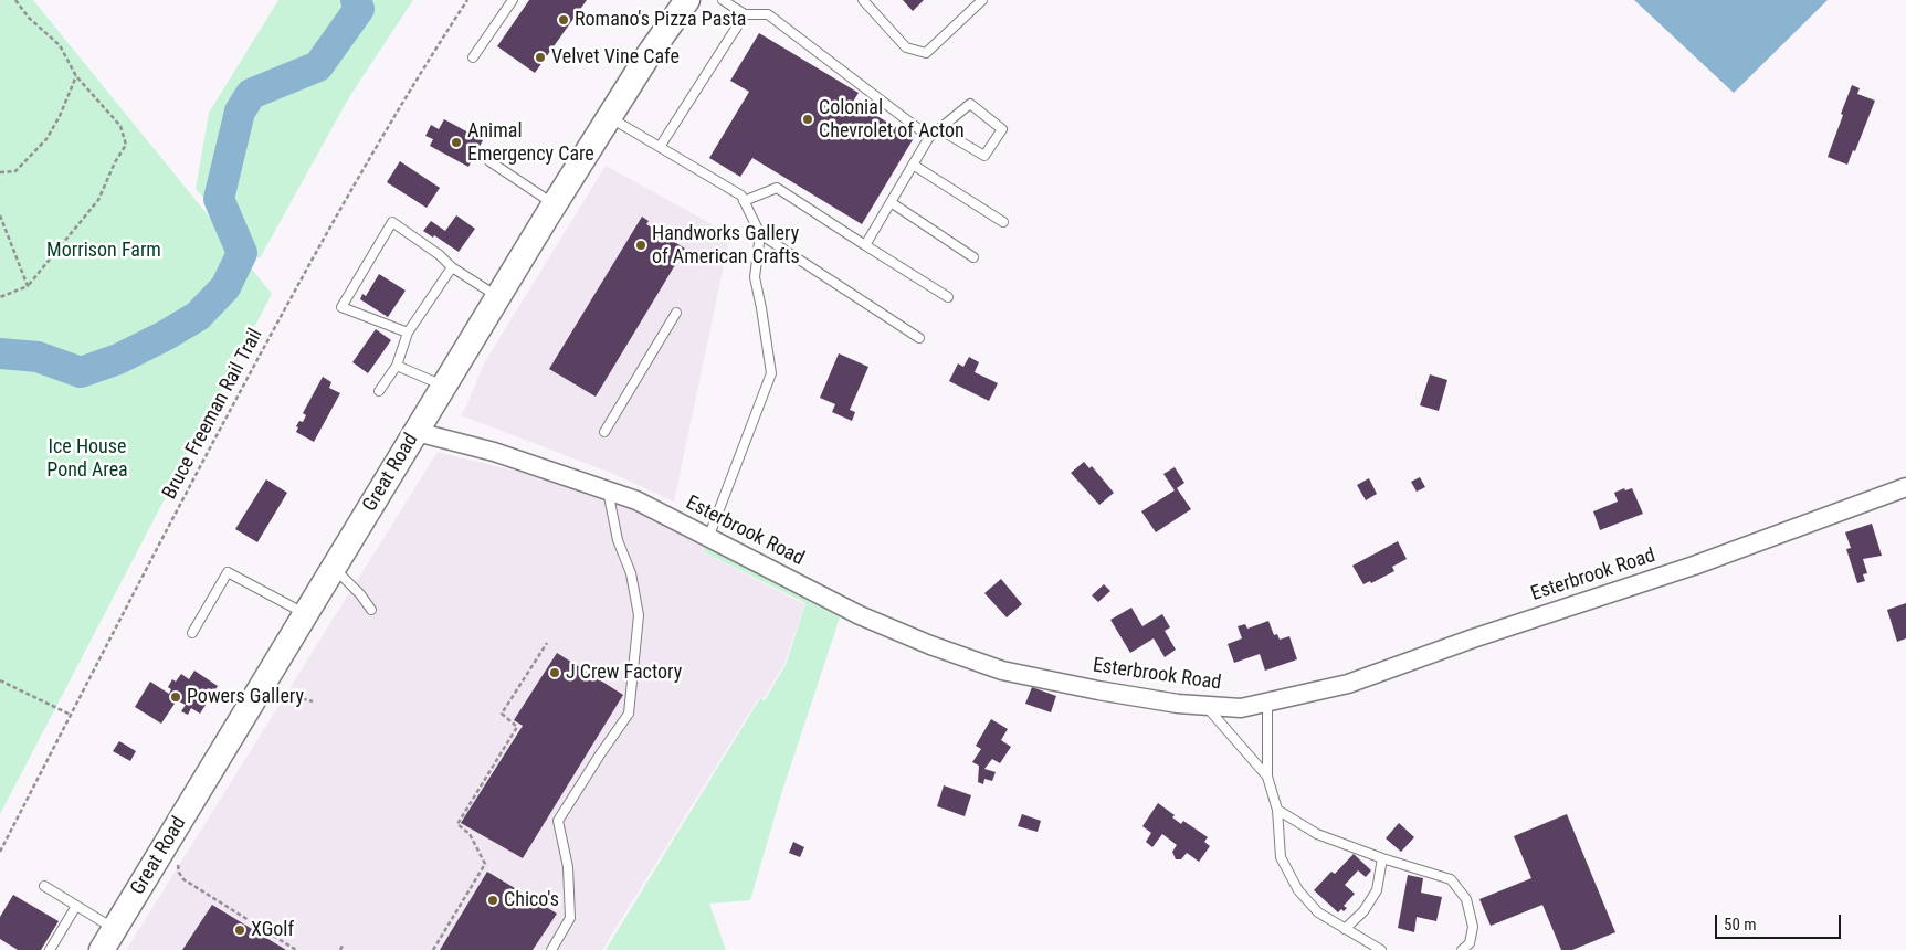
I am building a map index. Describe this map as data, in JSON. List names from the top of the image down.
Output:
{
  "streets": {
    "main road": ["Great Road"],
    "street": ["Esterbrook Road"],
    "path": ["Bruce Freeman Rail Trail"]
  },
  "crossings": [
    ["Great Road", "Esterbrook Road"]
  ],
  "parks": ["Morrison Farm", "Ice House Pond Area"],
  "places": [
    "Romano's Pizza Pasta",
    "Velvet Vine Cafe",
    "Colonial Chevrolet of Acton",
    "Animal Emergency Care",
    "Handworks Gallery of American Crafts",
    "J Crew Factory",
    "Powers Gallery",
    "Chico's",
    "XGolf"
  ],
  "scale_bar": "50 m"
}
